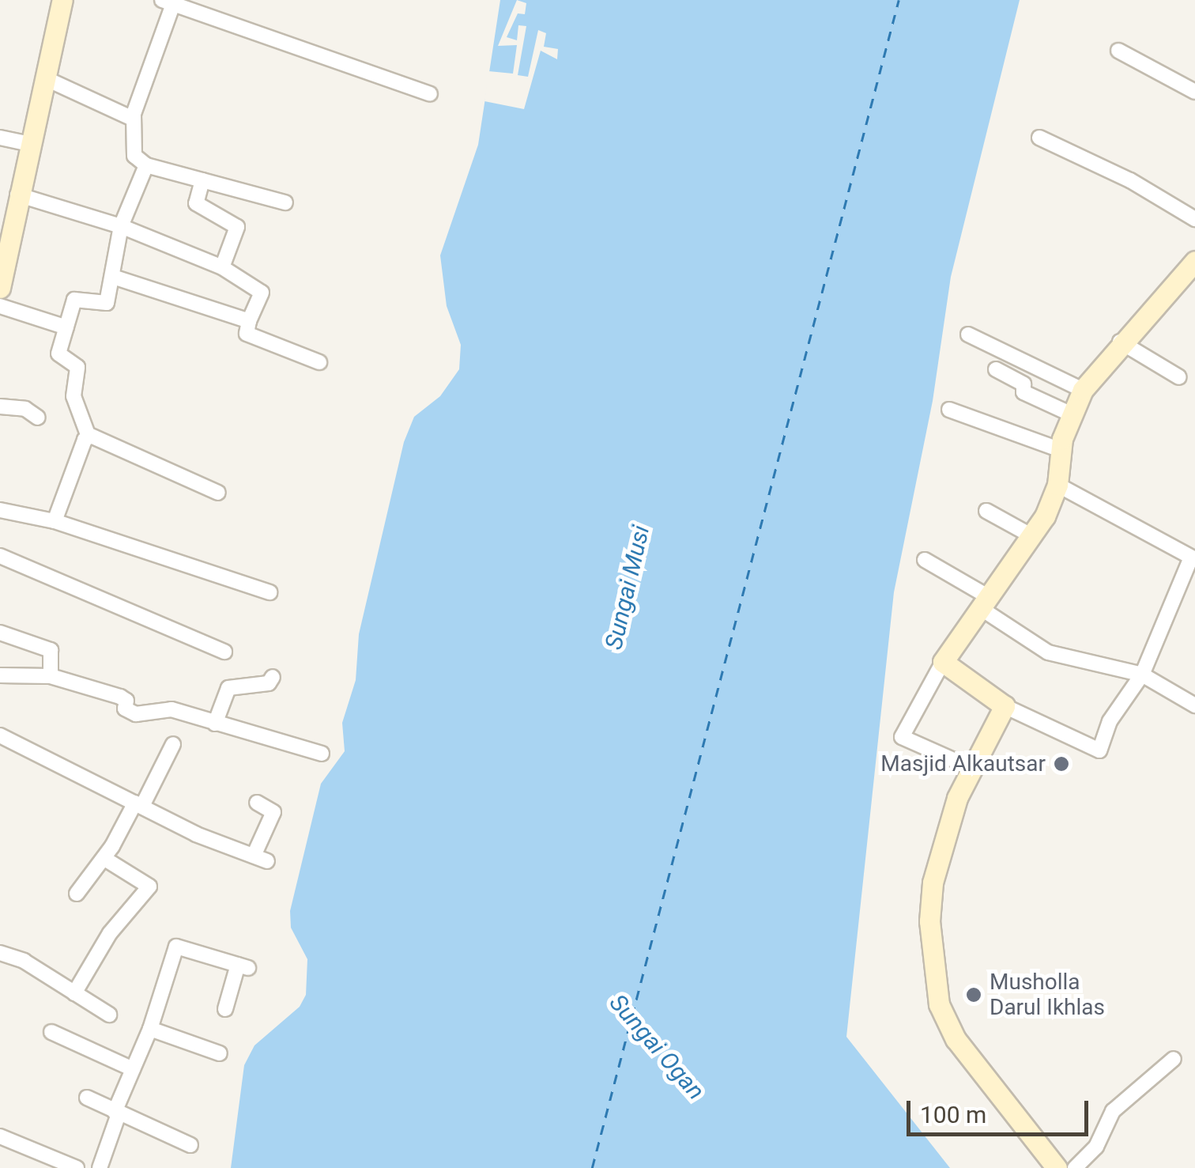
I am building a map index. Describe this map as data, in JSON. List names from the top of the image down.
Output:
{
  "water": ["Sungai Musi", "Sungai Ogan"],
  "places": ["Masjid Alkautsar", "Musholla Darul Ikhlas"],
  "scale_bar": "100 m"
}
